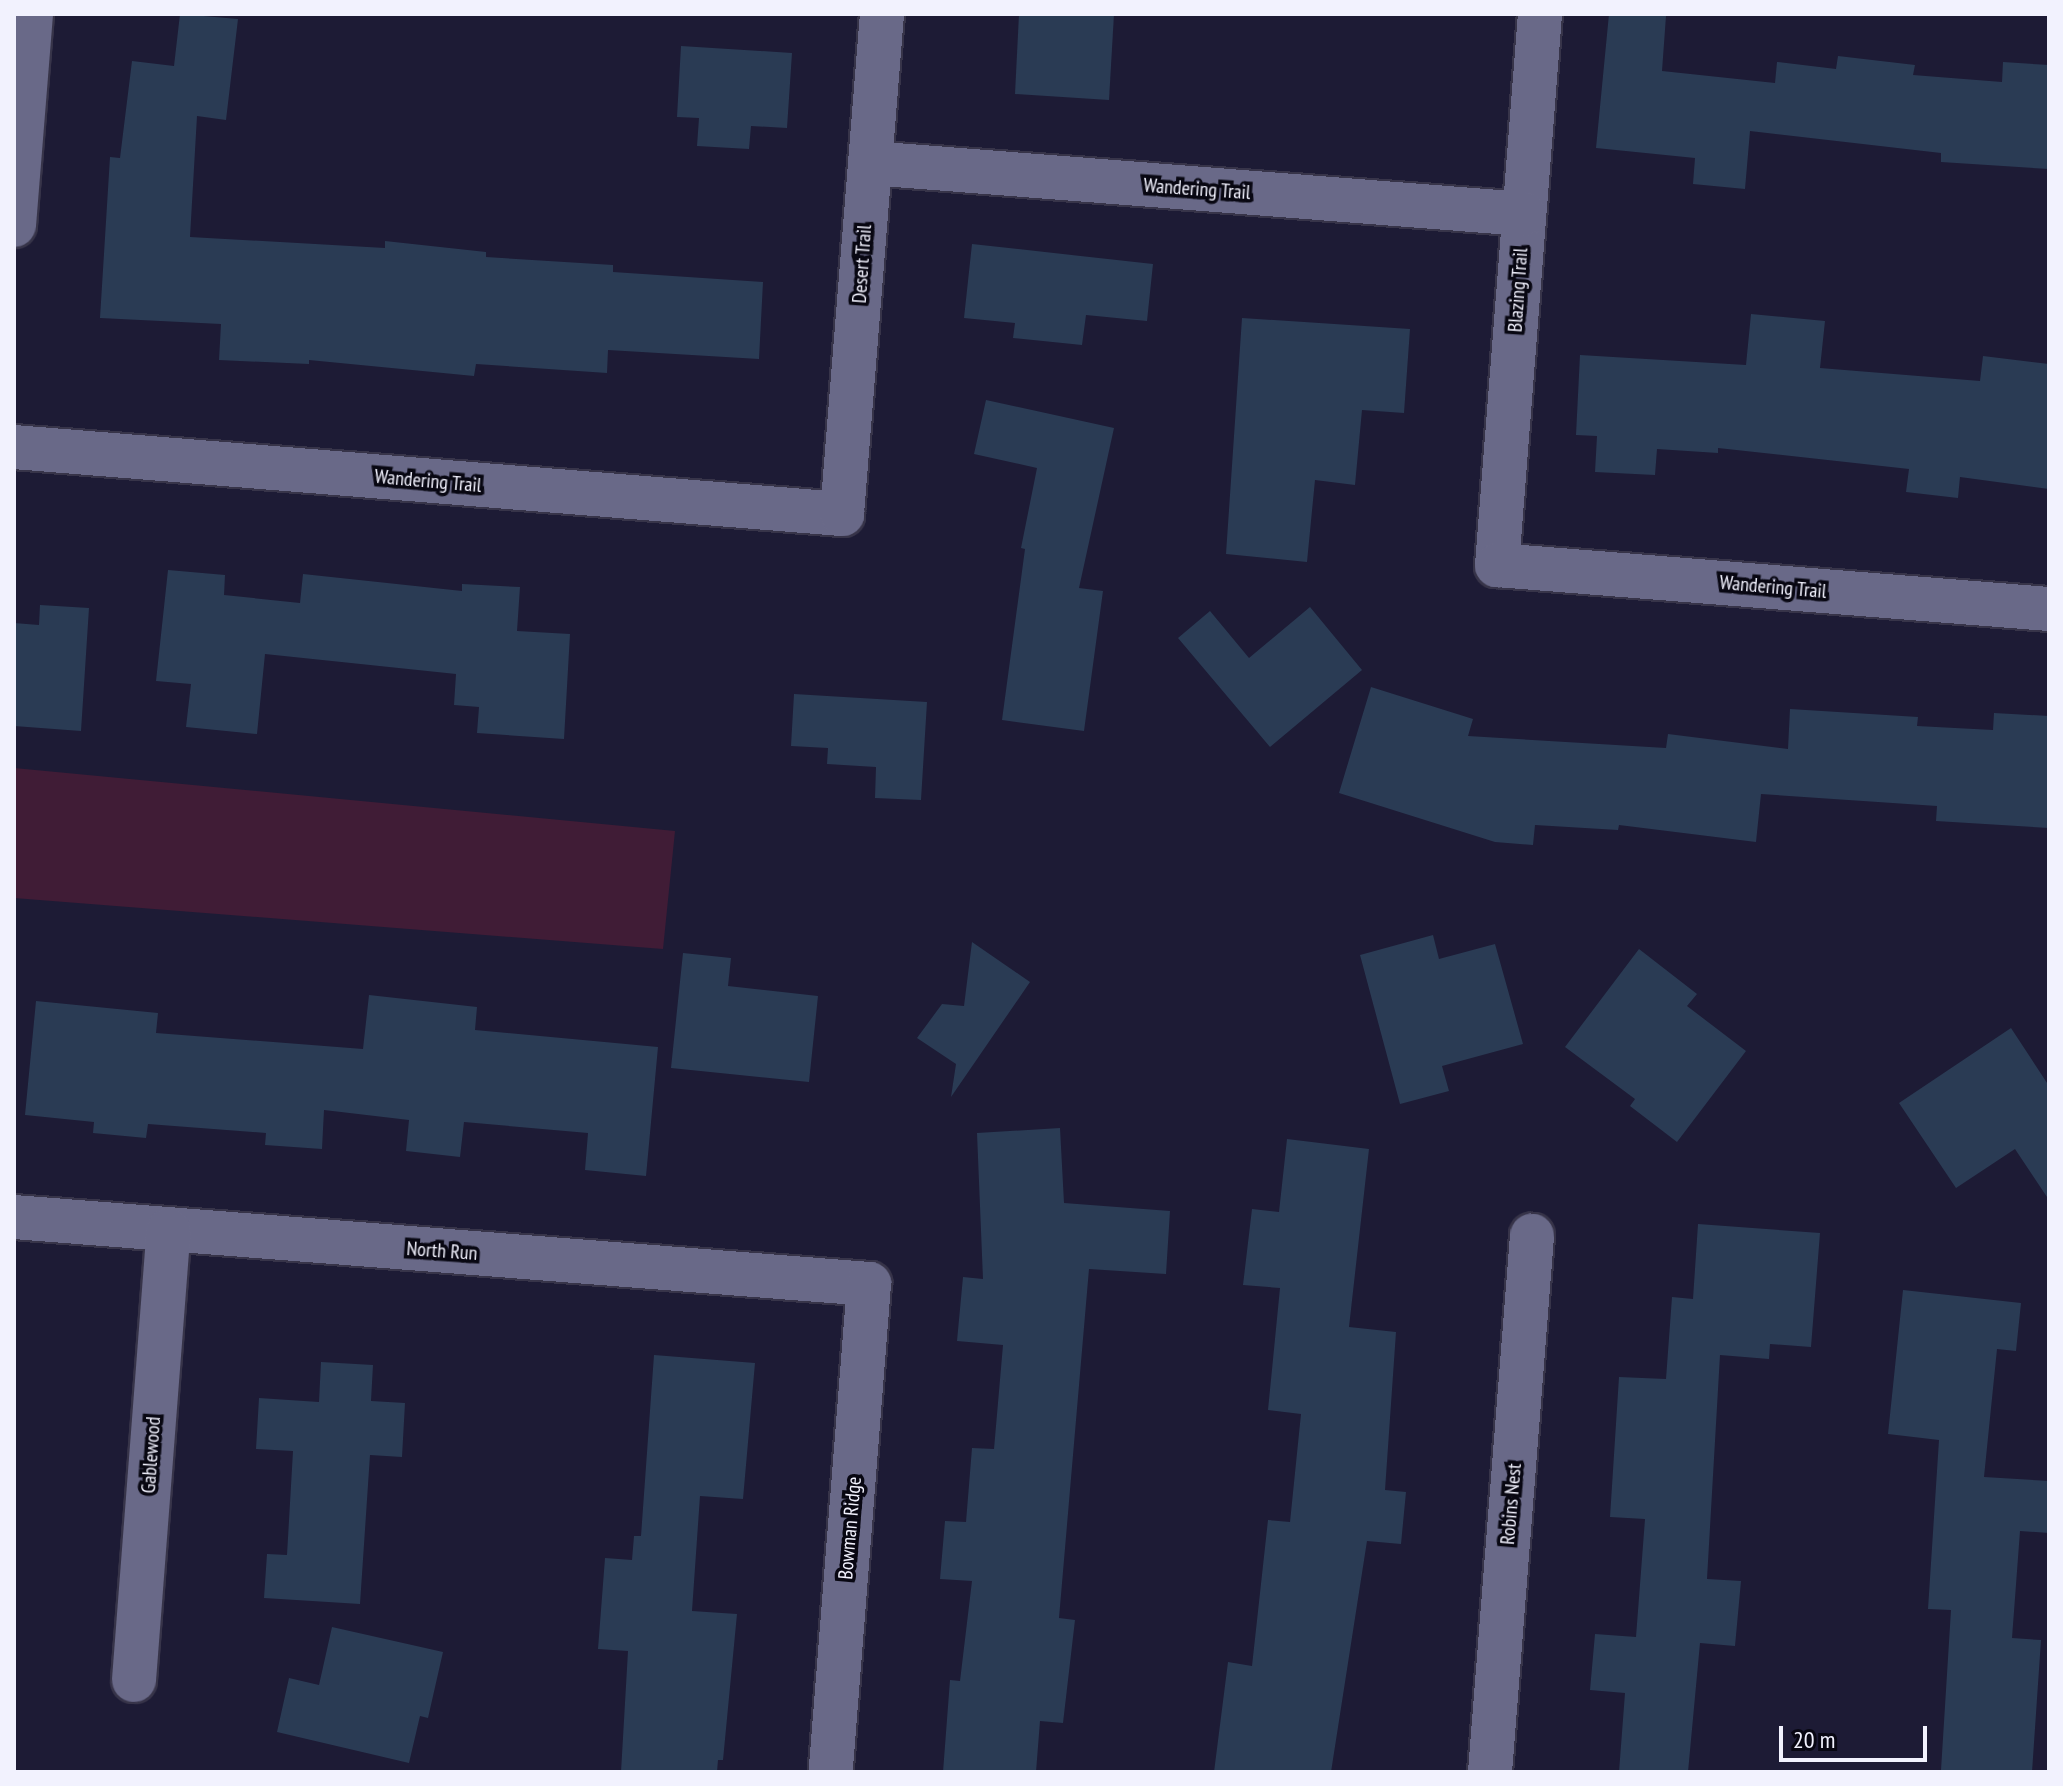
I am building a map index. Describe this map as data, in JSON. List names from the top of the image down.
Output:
{
  "streets": {
    "street": [
      "Wandering Trail",
      "Desert Trail",
      "Blazing Trail",
      "North Run",
      "Gablewood",
      "Robins Nest",
      "Bowman Ridge"
    ]
  },
  "crossings": [
    ["Wandering Trail", "Desert Trail"],
    ["Wandering Trail", "Blazing Trail"],
    ["North Run", "Gablewood"],
    ["North Run", "Bowman Ridge"]
  ],
  "scale_bar": "20 m"
}
